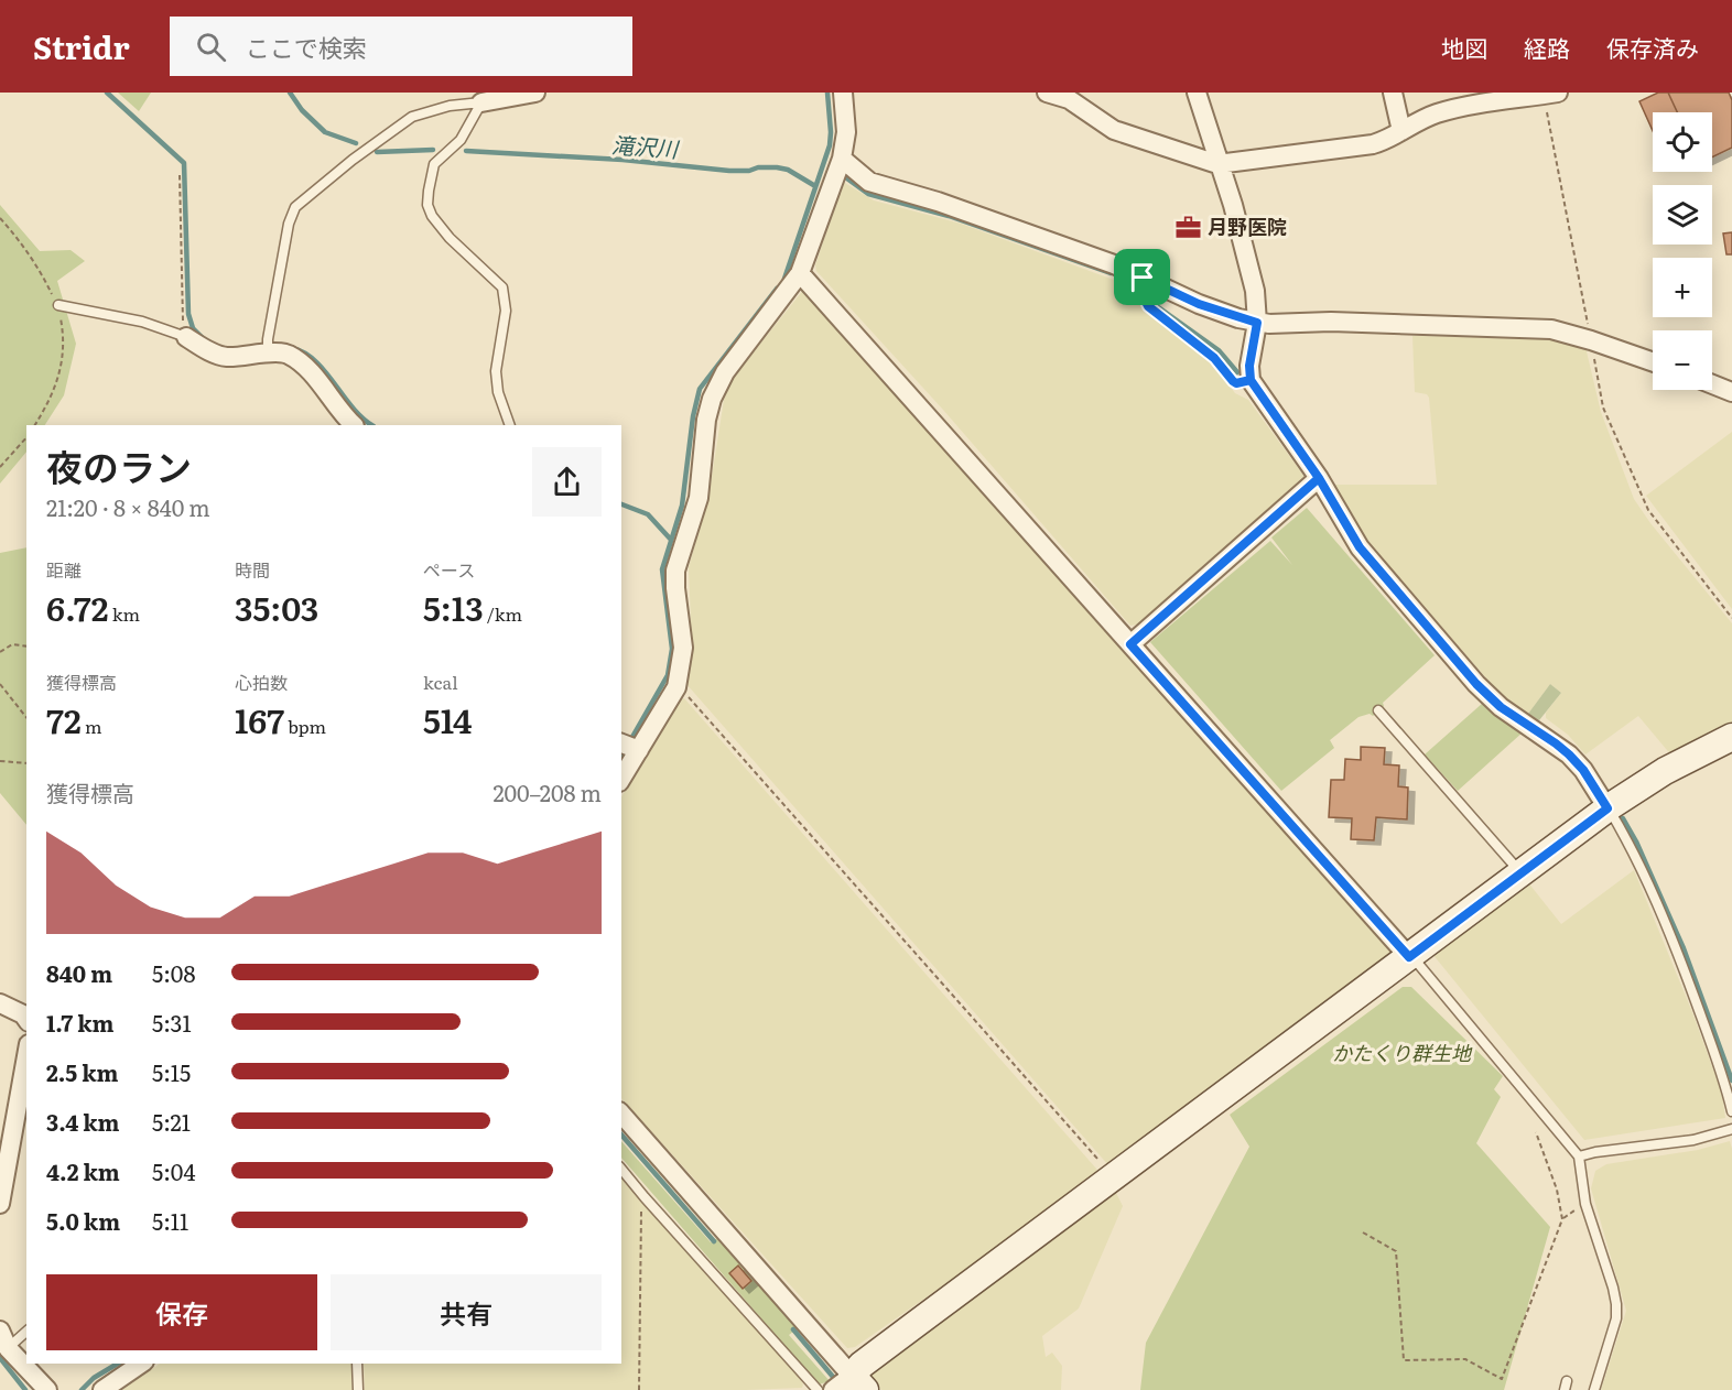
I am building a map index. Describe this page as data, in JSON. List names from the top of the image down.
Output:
{
  "water": ["滝沢川"],
  "parks": ["かたくり群生地"],
  "places": {
    "office": ["月野医院"]
  },
  "page": {
    "header": "Stridr",
    "search": "ここで検索",
    "nav": ["地図", "経路", "保存済み"],
    "map_buttons": ["+", "−"],
    "heading": ["夜のラン", "21:20 · 8 × 840 m"],
    "stats": [
      ["距離", "6.72 km"],
      ["時間", "35:03"],
      ["ペース", "5:13 /km"],
      ["獲得標高", "72 m"],
      ["心拍数", "167 bpm"],
      ["kcal", "514"]
    ],
    "chart": ["獲得標高", "200–208 m"],
    "list": [
      {
        "name": "840 m",
        "note": "5:08"
      },
      {
        "name": "1.7 km",
        "note": "5:31"
      },
      {
        "name": "2.5 km",
        "note": "5:15"
      },
      {
        "name": "3.4 km",
        "note": "5:21"
      },
      {
        "name": "4.2 km",
        "note": "5:04"
      },
      {
        "name": "5.0 km",
        "note": "5:11"
      }
    ],
    "buttons": ["保存", "共有"]
  }
}
